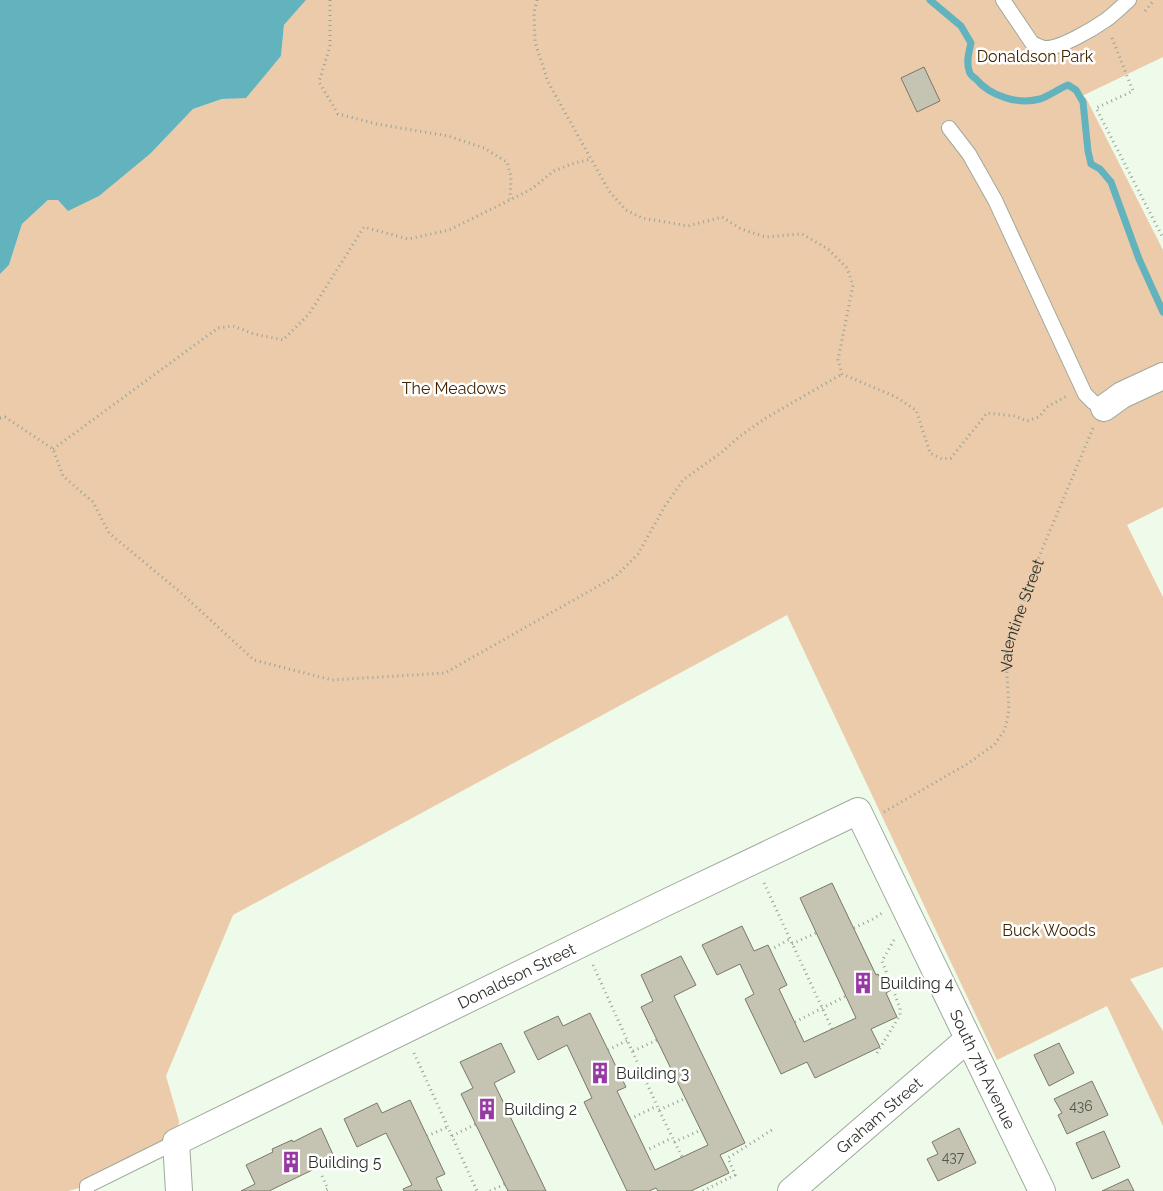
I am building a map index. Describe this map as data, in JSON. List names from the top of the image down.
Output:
{
  "streets": {
    "street": ["Donaldson Street", "South 7th Avenue", "Graham Street"],
    "path": ["Valentine Street"]
  },
  "crossings": [
    ["Valentine Street", "Donaldson Street"],
    ["Valentine Street", "South 7th Avenue"],
    ["Donaldson Street", "South 7th Avenue"],
    ["South 7th Avenue", "Graham Street"]
  ],
  "parks": ["Donaldson Park", "The Meadows", "Buck Woods"],
  "places": {
    "building": [
      "Building 4",
      "Building 3",
      "Building 2",
      "Building 5"
    ]
  },
  "house_numbers": ["436", "437"]
}
